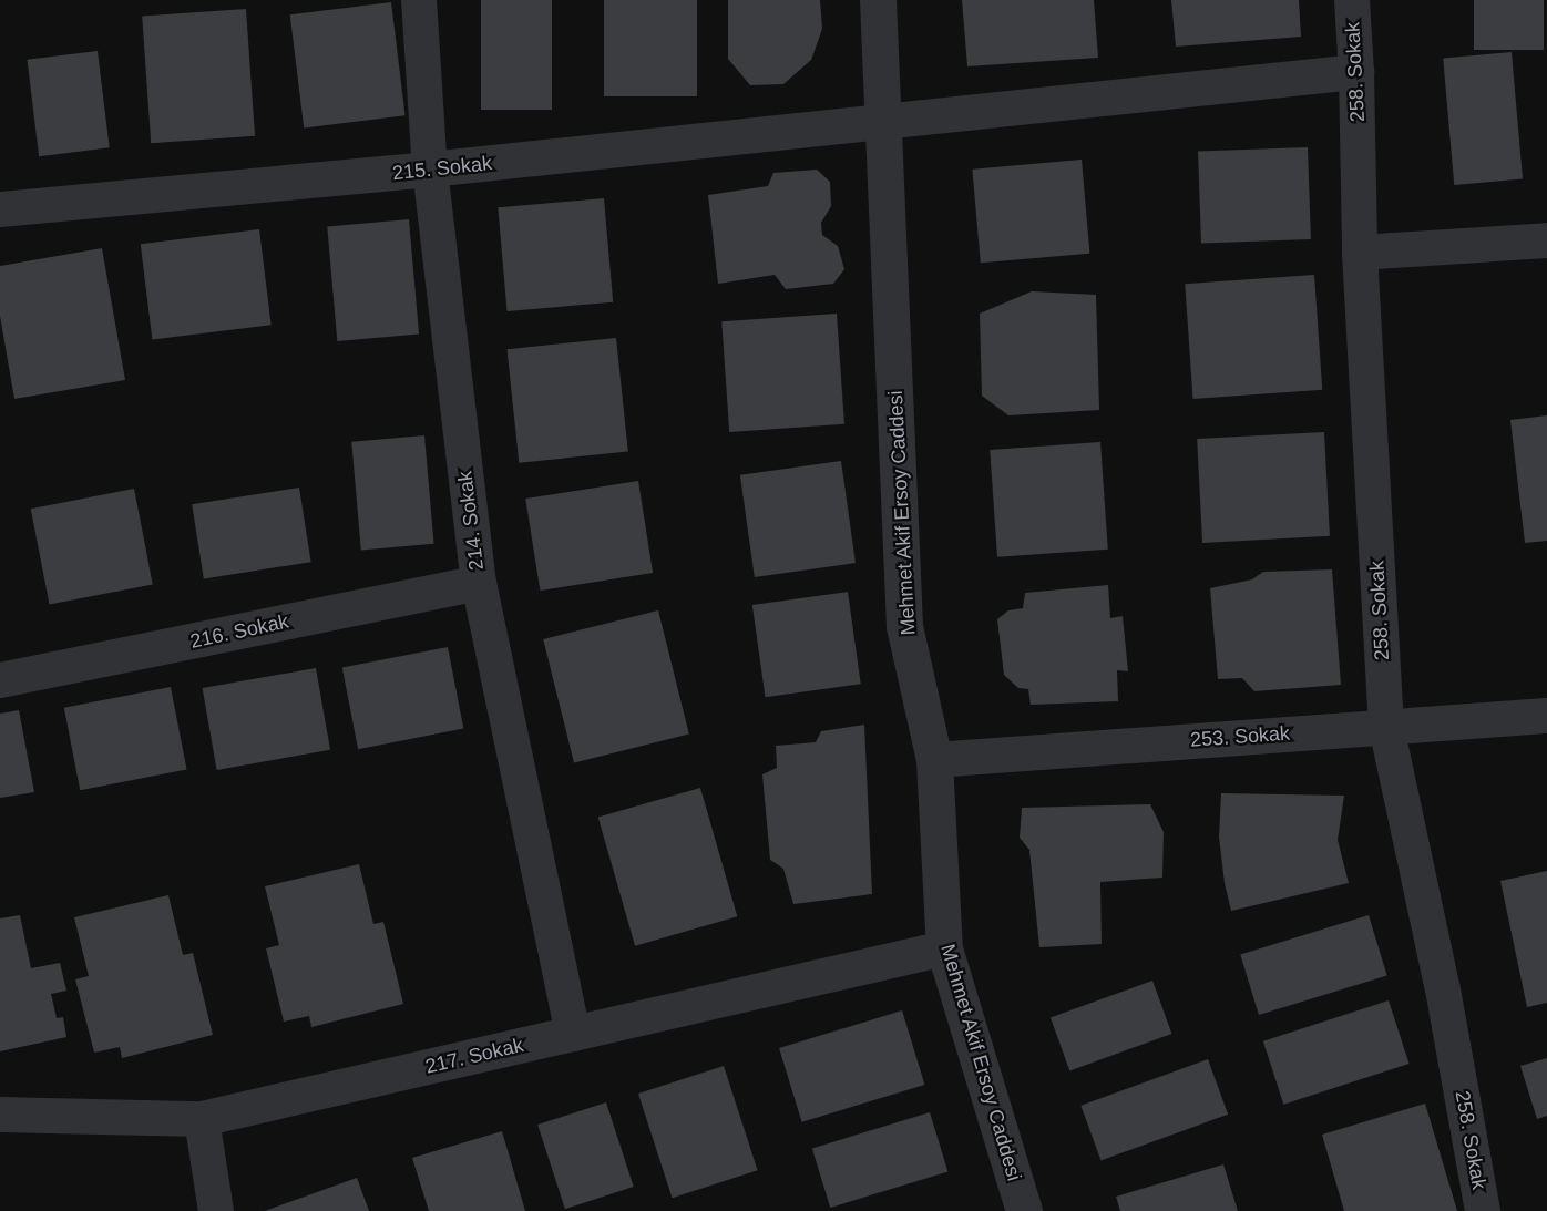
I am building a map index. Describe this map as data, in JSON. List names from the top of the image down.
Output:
{
  "streets": {
    "street": [
      "258. Sokak",
      "215. Sokak",
      "Mehmet Akif Ersoy Caddesi",
      "214. Sokak",
      "216. Sokak",
      "253. Sokak",
      "217. Sokak"
    ]
  },
  "crossings": [
    ["258. Sokak", "215. Sokak"],
    ["258. Sokak", "253. Sokak"],
    ["215. Sokak", "Mehmet Akif Ersoy Caddesi"],
    ["215. Sokak", "214. Sokak"],
    ["Mehmet Akif Ersoy Caddesi", "253. Sokak"],
    ["Mehmet Akif Ersoy Caddesi", "217. Sokak"],
    ["214. Sokak", "216. Sokak"],
    ["214. Sokak", "217. Sokak"]
  ]
}
